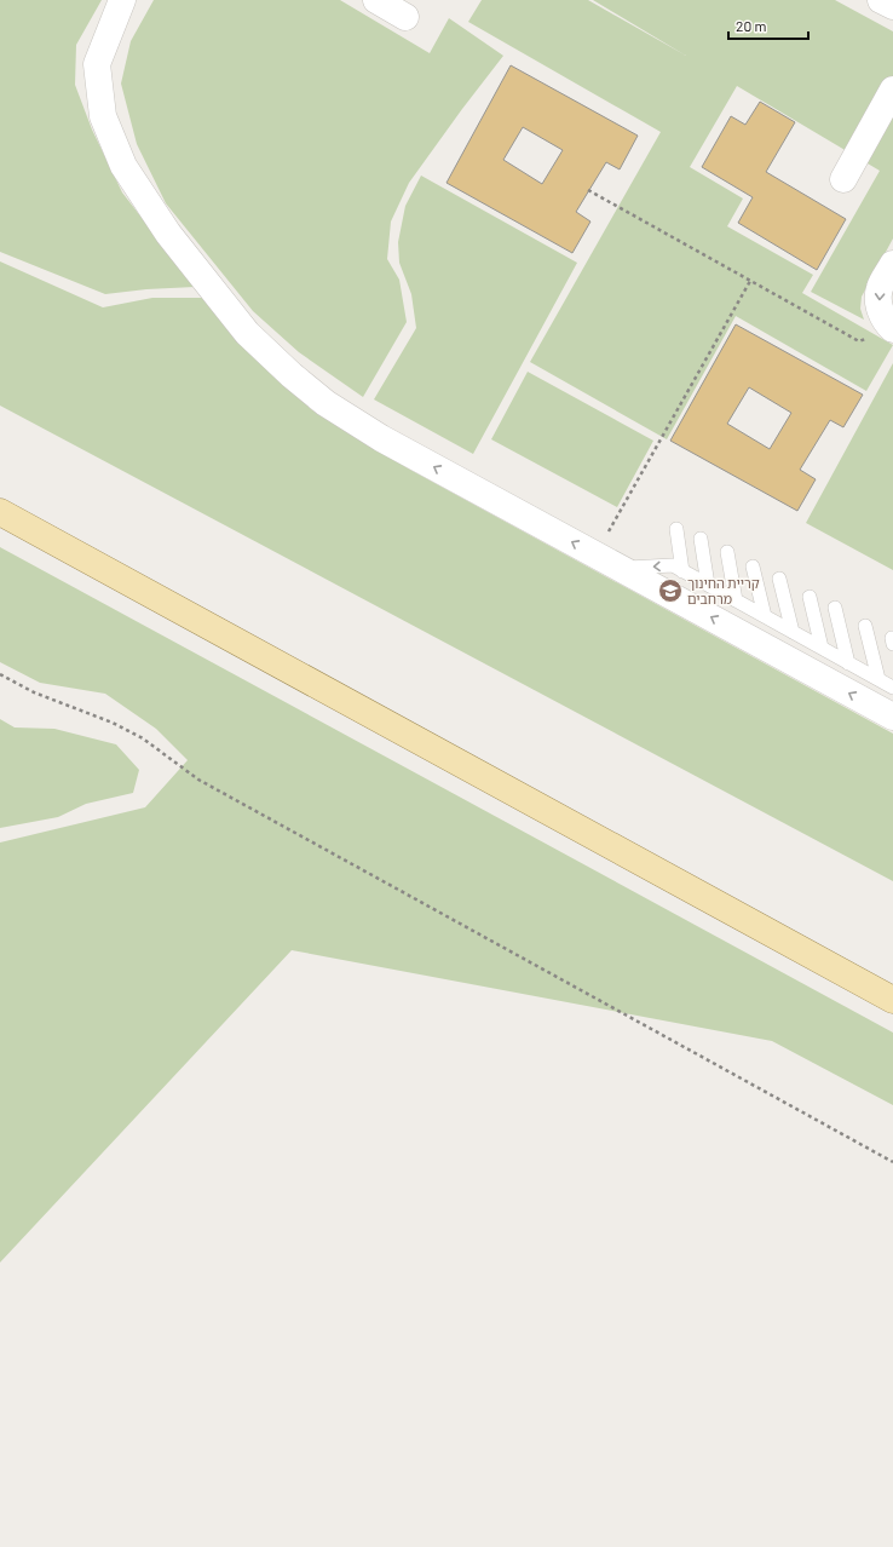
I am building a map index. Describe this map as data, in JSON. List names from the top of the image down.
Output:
{
  "places": {
    "school or university": ["קריית החינוך מרחבים"]
  },
  "scale_bar": "20 m"
}
